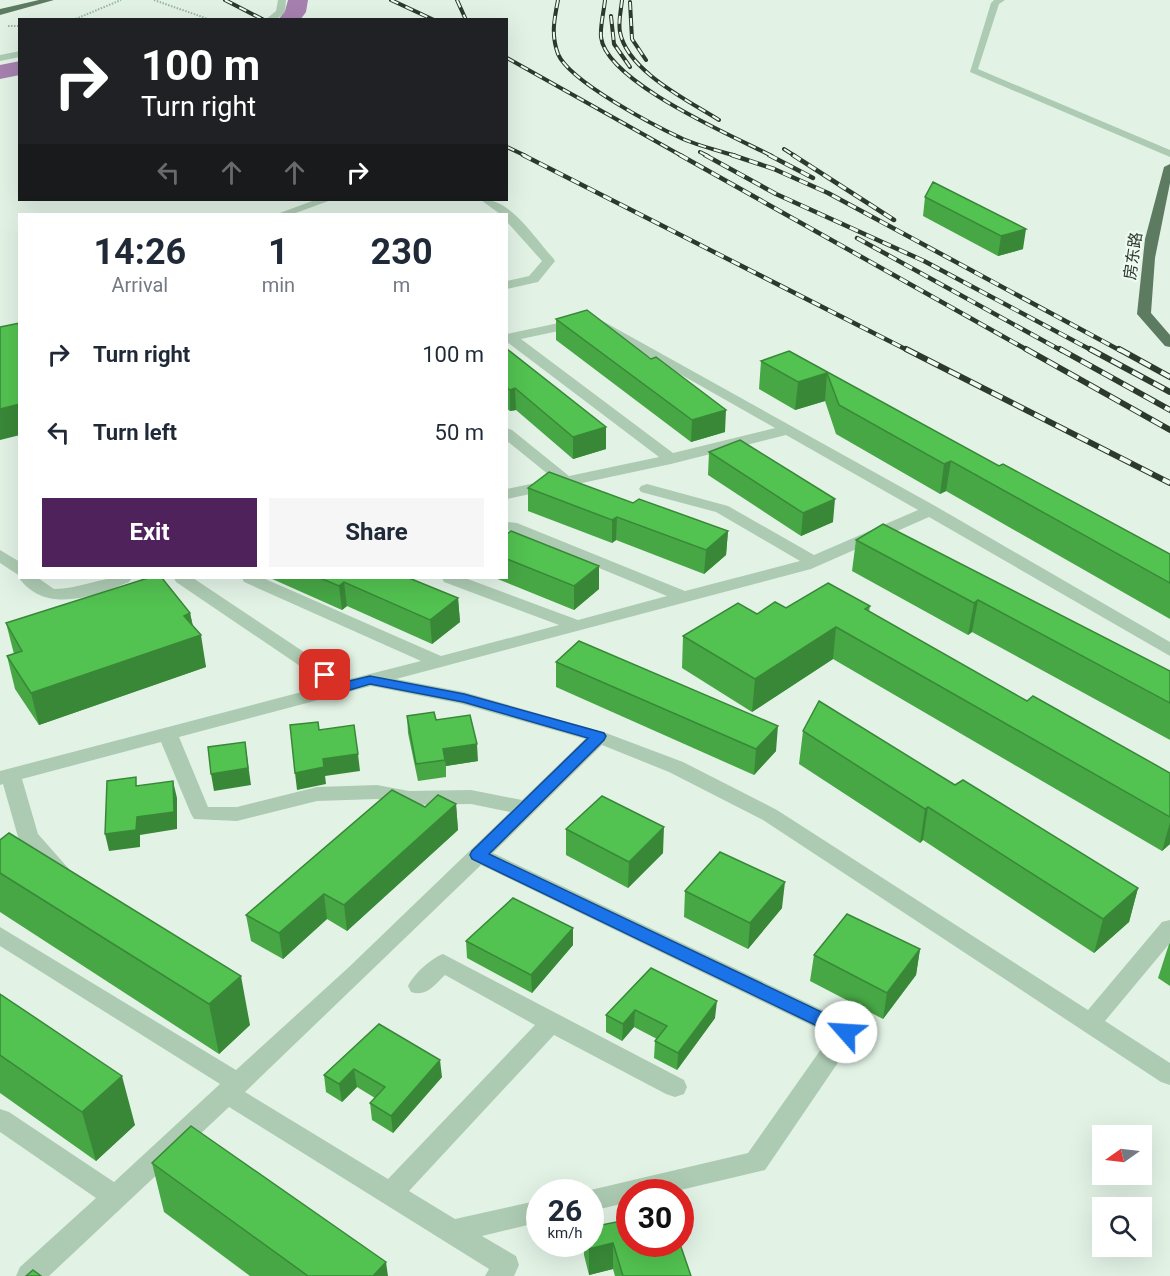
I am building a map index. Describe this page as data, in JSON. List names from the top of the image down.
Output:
{
  "streets": {
    "main road": ["房东路"]
  },
  "north": "left",
  "page": {
    "turn": ["100 m", "Turn right"],
    "eta": [
      "14:26",
      "Arrival",
      "1",
      "min",
      "230",
      "m"
    ],
    "list": [
      {
        "name": "Turn right",
        "value": "100 m"
      },
      {
        "name": "Turn left",
        "value": "50 m"
      }
    ],
    "buttons": ["Exit", "Share"],
    "speed": "26 km/h",
    "limit": "30"
  }
}
